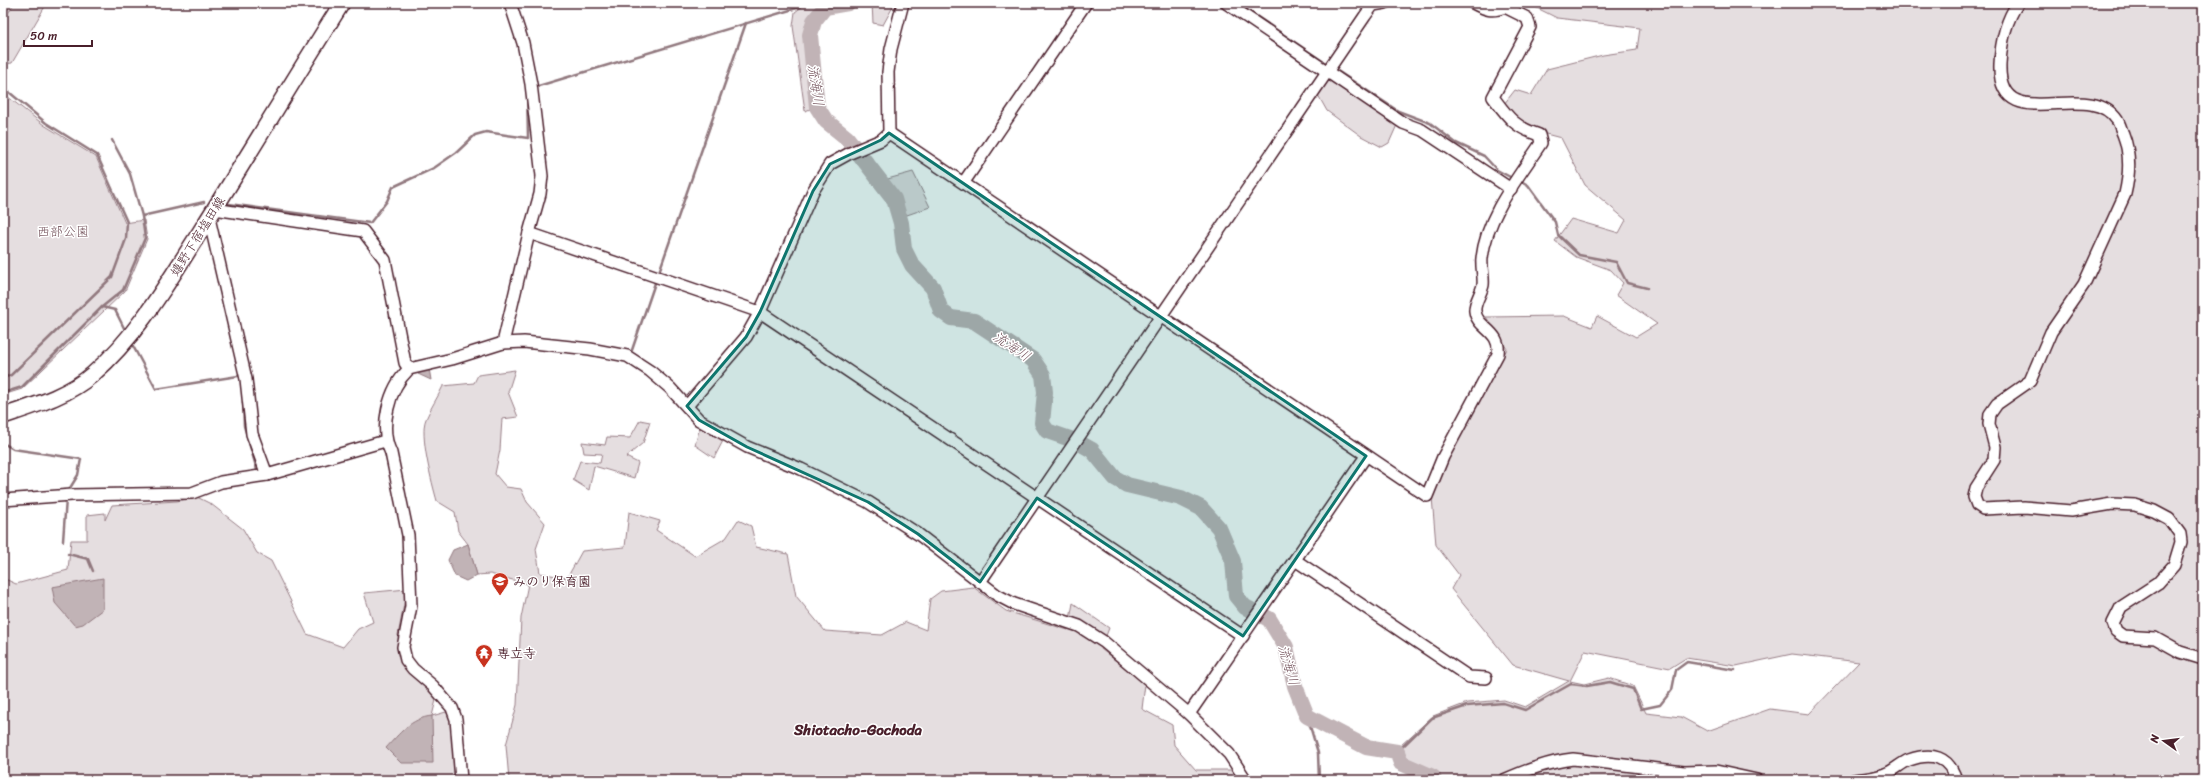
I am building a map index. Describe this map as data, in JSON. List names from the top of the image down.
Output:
{
  "streets": {
    "main road": ["嬉野下宿塩田線"]
  },
  "districts": ["Shiotacho-Gochoda"],
  "water": ["流海川"],
  "parks": ["西部公園"],
  "places": {
    "school or university": ["みのり保育園"],
    "temple": ["専立寺"]
  },
  "scale_bar": "50 m",
  "north": "left"
}
